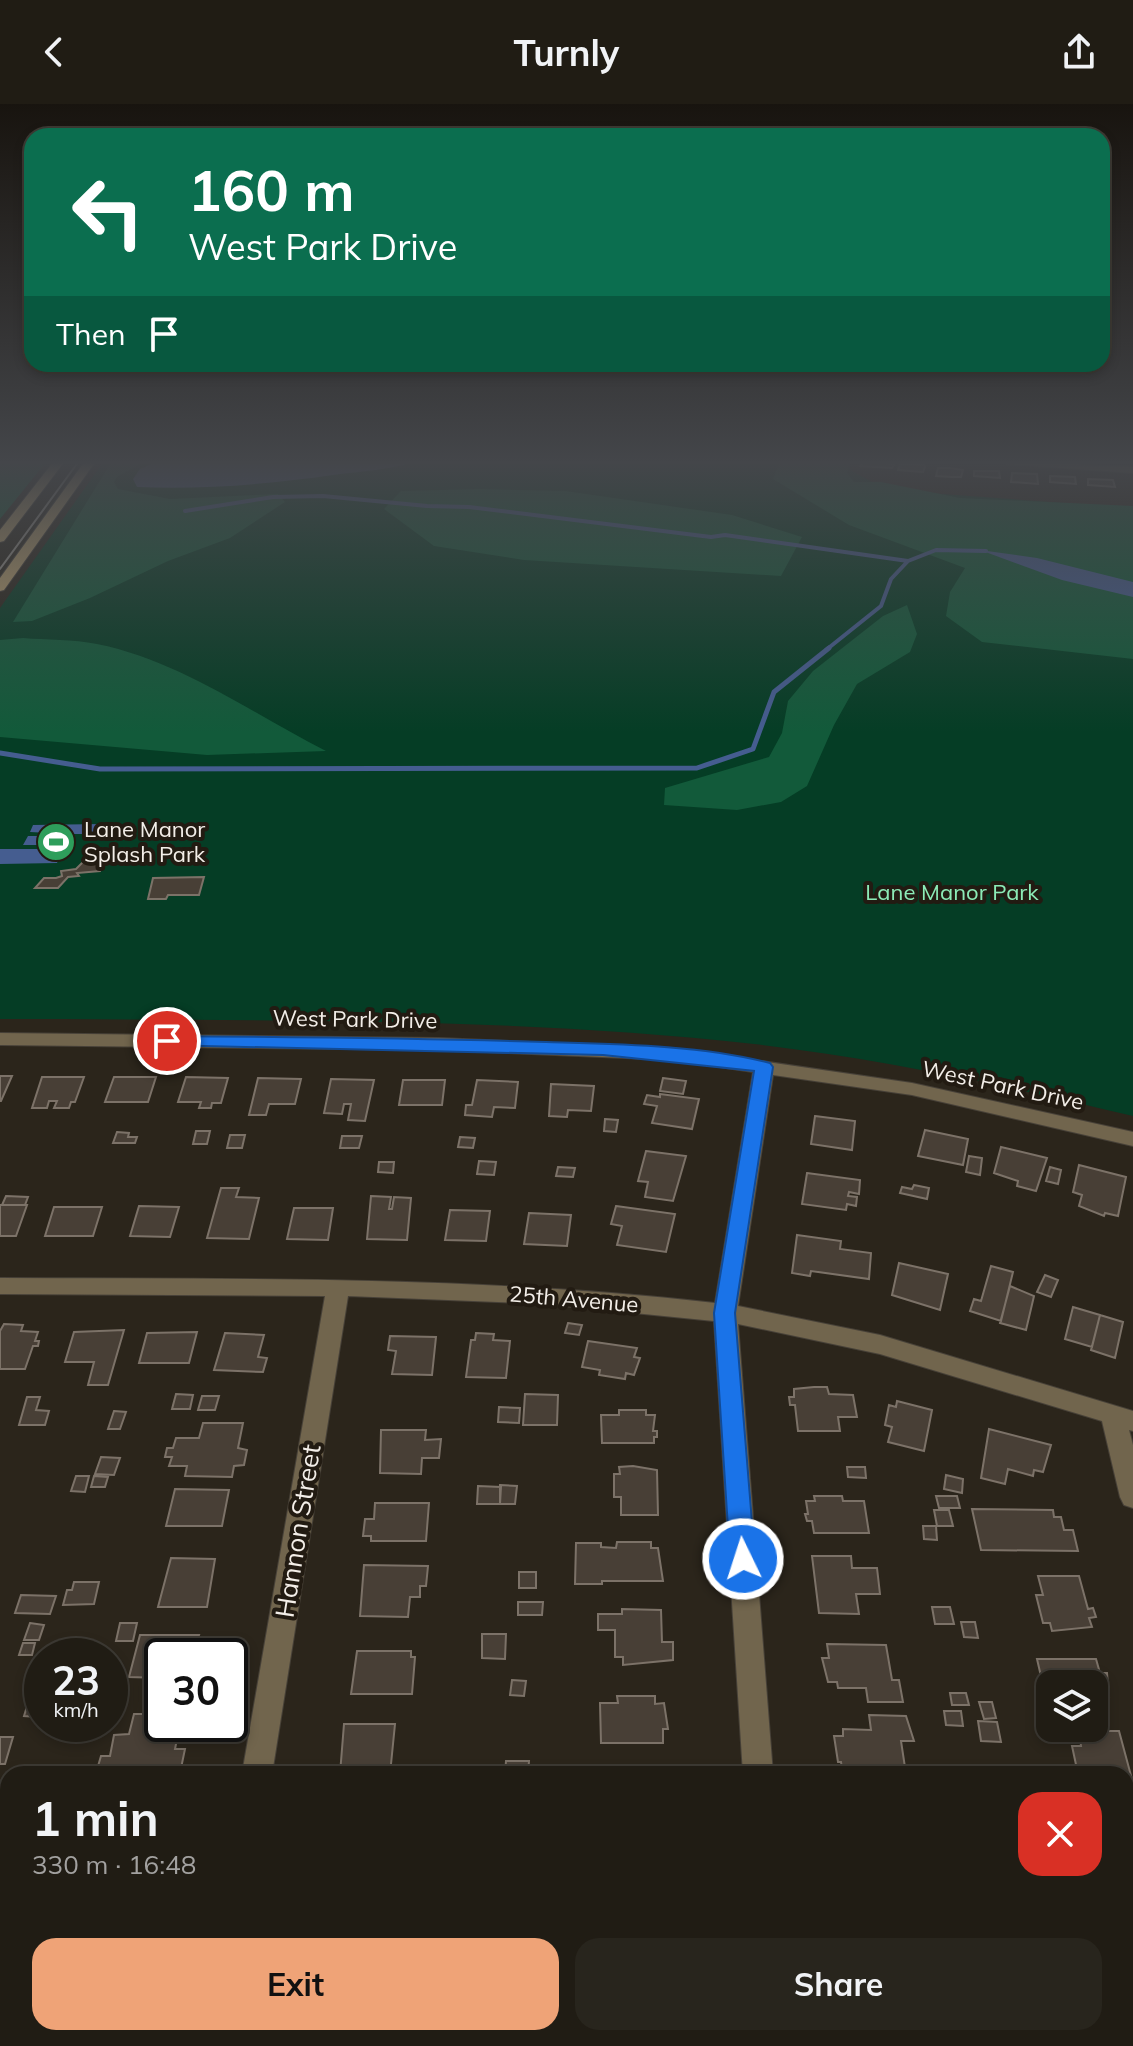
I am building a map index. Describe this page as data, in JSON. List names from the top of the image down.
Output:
{
  "streets": {
    "street": ["West Park Drive", "25th Avenue", "Hannon Street"]
  },
  "crossings": [
    ["25th Avenue", "Hannon Street"]
  ],
  "parks": ["Lane Manor Park"],
  "places": {
    "sports": ["Lane Manor Splash Park"]
  },
  "page": {
    "header": "Turnly",
    "turn": ["160 m", "West Park Drive"],
    "then": "Then",
    "speed": "23 km/h",
    "limit": "30",
    "heading": ["1 min", "330 m · 16:48"],
    "buttons": ["Exit", "Share"]
  }
}
